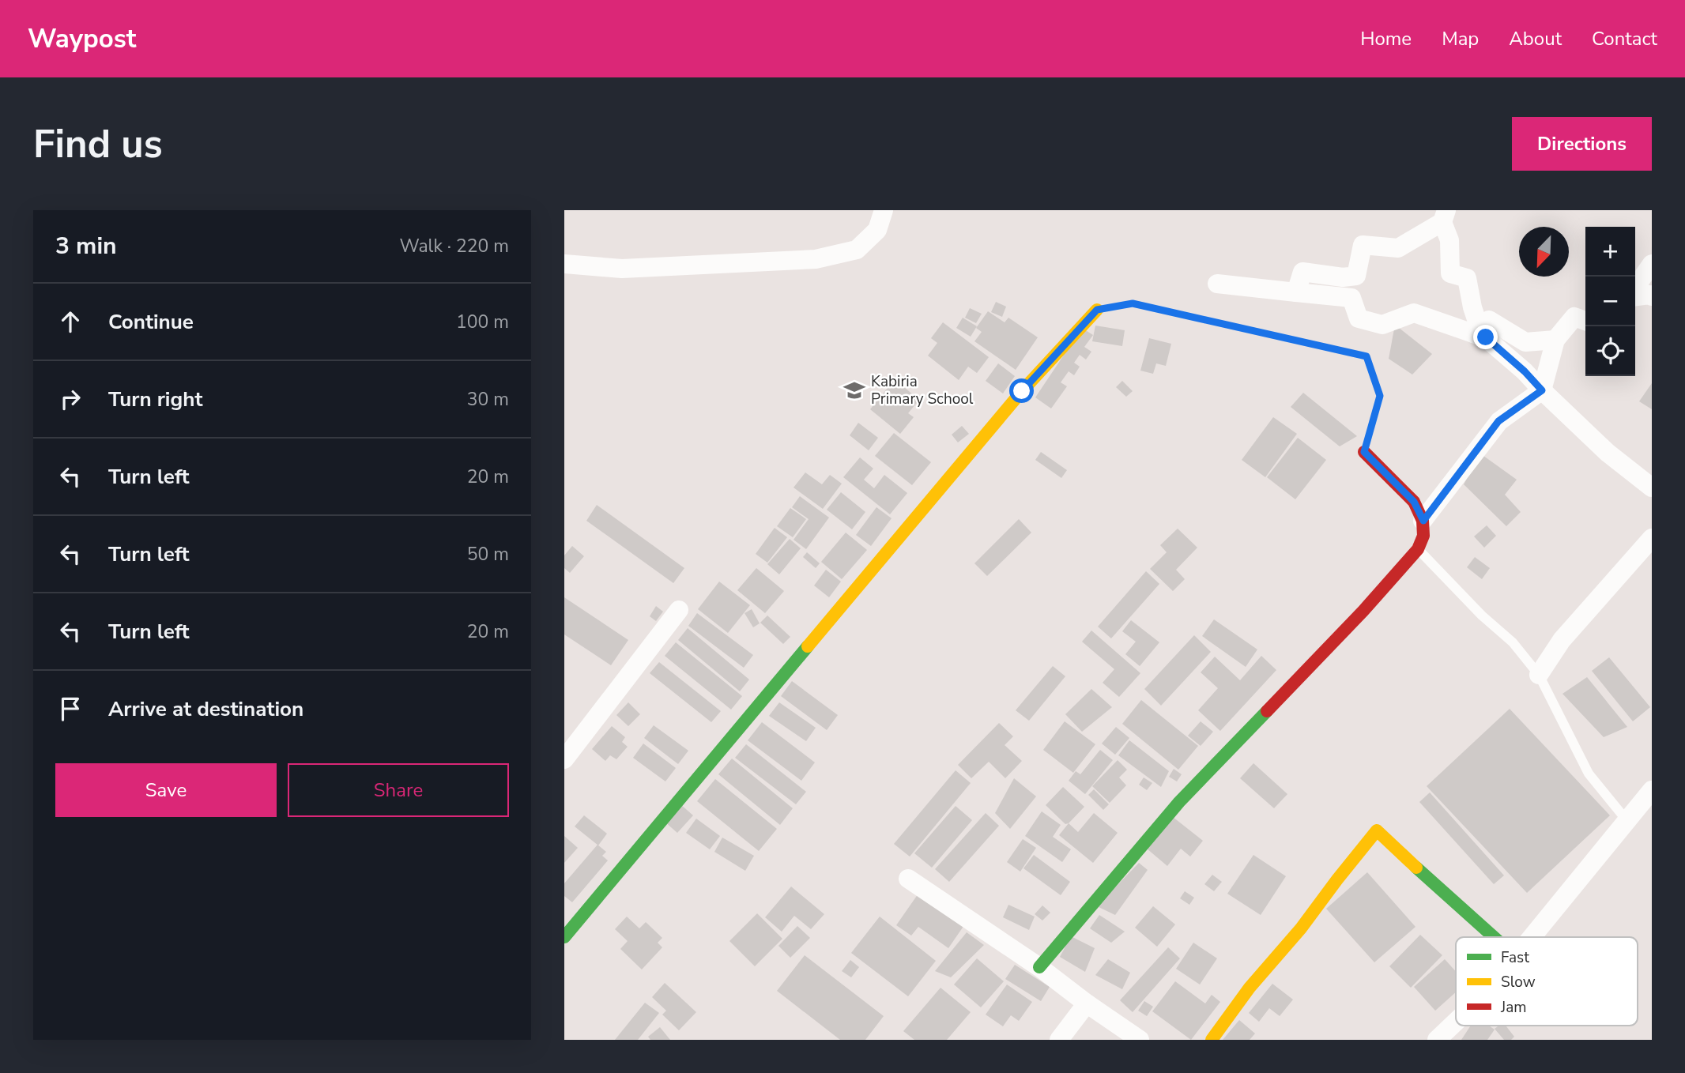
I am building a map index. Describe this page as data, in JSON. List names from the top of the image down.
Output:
{
  "places": {
    "school or university": ["Kabiria Primary School"]
  },
  "legend": ["Fast", "Slow", "Jam"],
  "north": "bottom left",
  "page": {
    "header": "Waypost",
    "nav": [
      "Home",
      "Map",
      "About",
      "Contact"
    ],
    "buttons": [
      "Directions",
      ["Save", "Share"]
    ],
    "title": "Find us",
    "heading": ["3 min", "Walk · 220 m"],
    "map_buttons": ["+", "−"],
    "list": [
      ["Continue", "100 m"],
      ["Turn right", "30 m"],
      ["Turn left", "20 m"],
      ["Turn left", "50 m"],
      ["Turn left", "20 m"],
      "Arrive at destination"
    ]
  }
}
